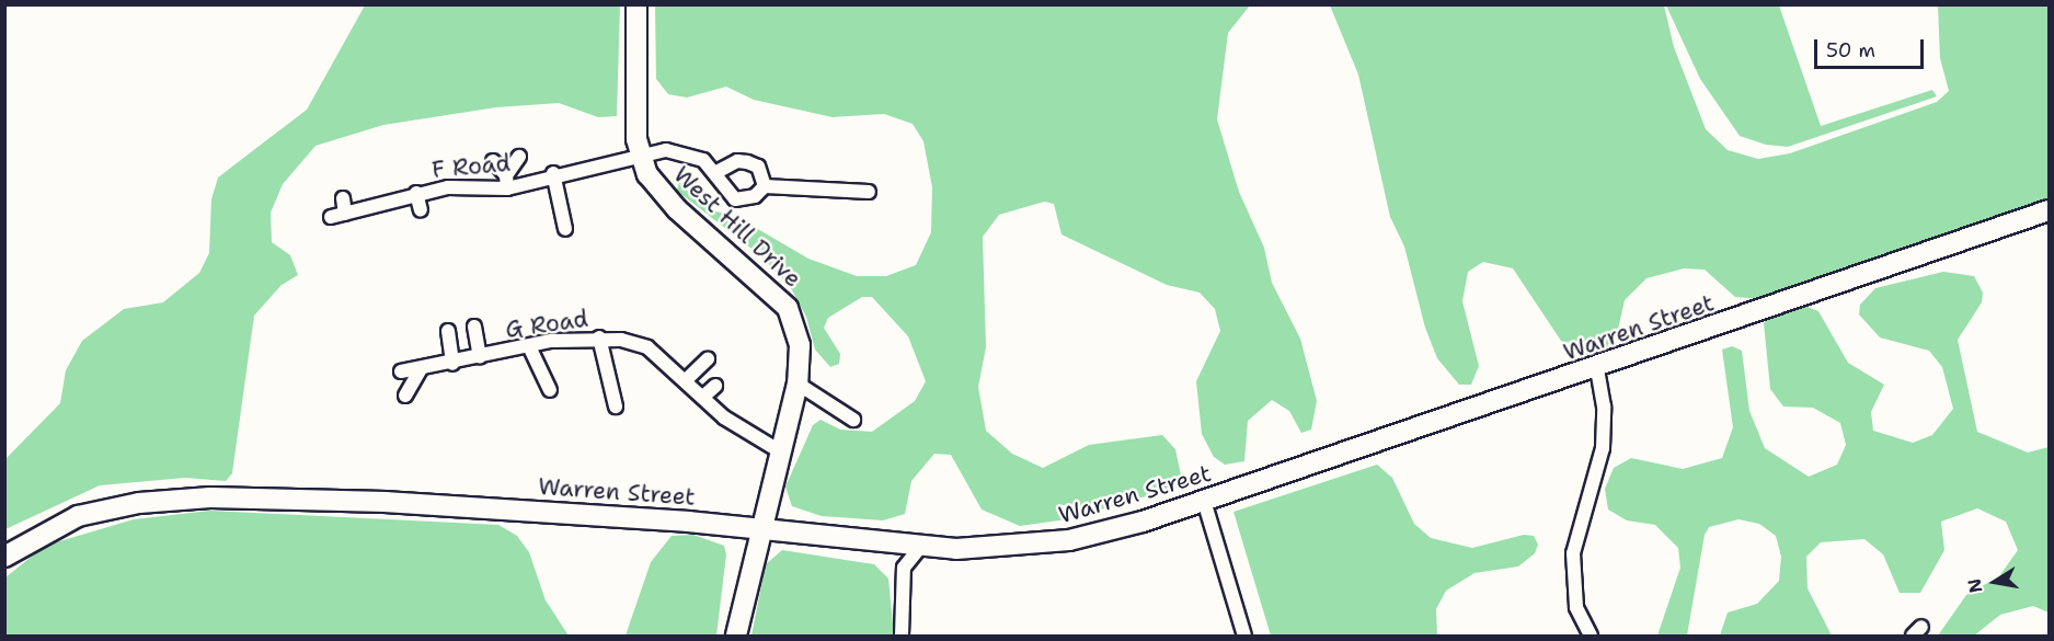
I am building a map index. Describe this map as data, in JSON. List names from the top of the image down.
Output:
{
  "streets": {
    "street": [
      "F Road",
      "West Hill Drive",
      "G Road",
      "Warren Street"
    ]
  },
  "crossings": [
    ["F Road", "West Hill Drive"],
    ["West Hill Drive", "G Road"],
    ["West Hill Drive", "Warren Street"]
  ],
  "scale_bar": "50 m",
  "north": "left"
}
